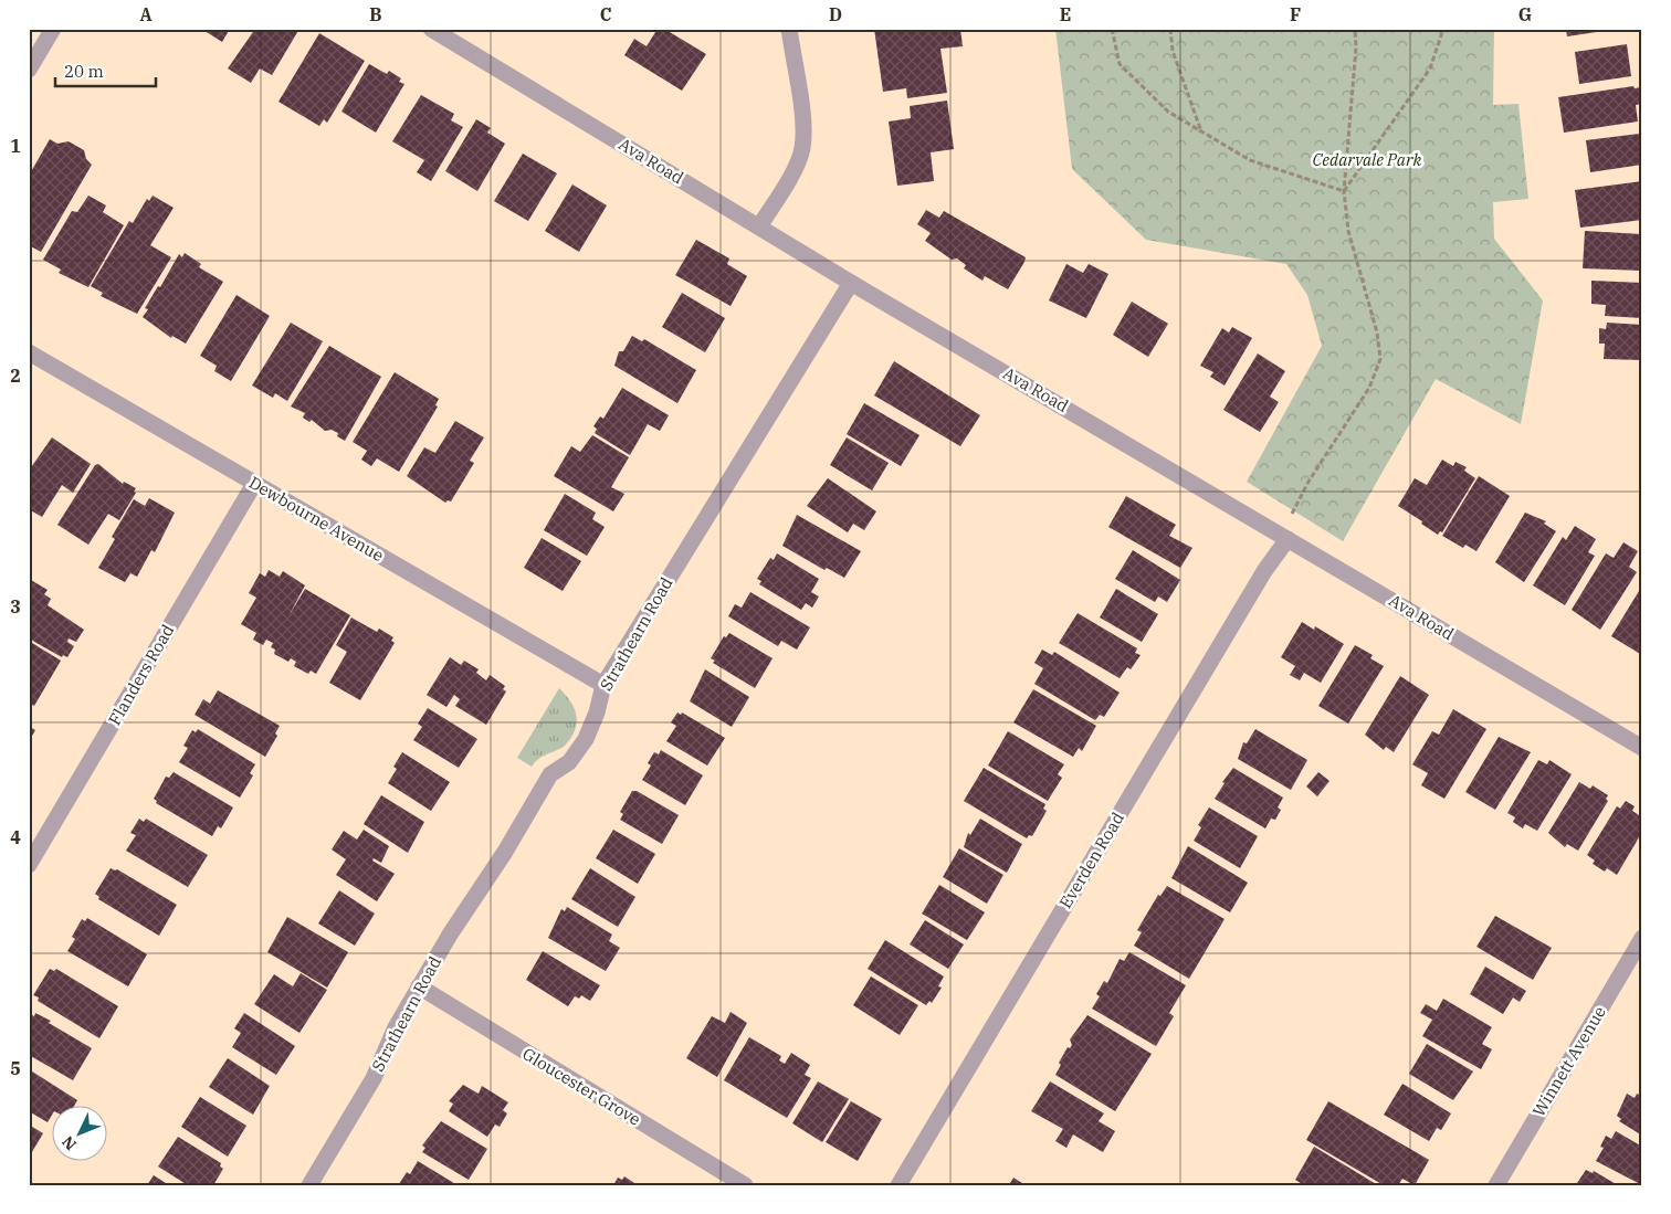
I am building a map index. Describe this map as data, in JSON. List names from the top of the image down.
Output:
{
  "streets": {
    "street": [
      "Ava Road",
      "Dewbourne Avenue",
      "Strathearn Road",
      "Flanders Road",
      "Everden Road",
      "Winnett Avenue",
      "Gloucester Grove"
    ]
  },
  "crossings": [
    ["Ava Road", "Strathearn Road"],
    ["Ava Road", "Everden Road"],
    ["Dewbourne Avenue", "Strathearn Road"],
    ["Dewbourne Avenue", "Flanders Road"],
    ["Strathearn Road", "Gloucester Grove"]
  ],
  "parks": ["Cedarvale Park"],
  "scale_bar": "20 m",
  "north": "bottom left",
  "grid": {
    "columns": [
      "A",
      "B",
      "C",
      "D",
      "E",
      "F",
      "G"
    ],
    "rows": [
      "1",
      "2",
      "3",
      "4",
      "5"
    ]
  }
}
